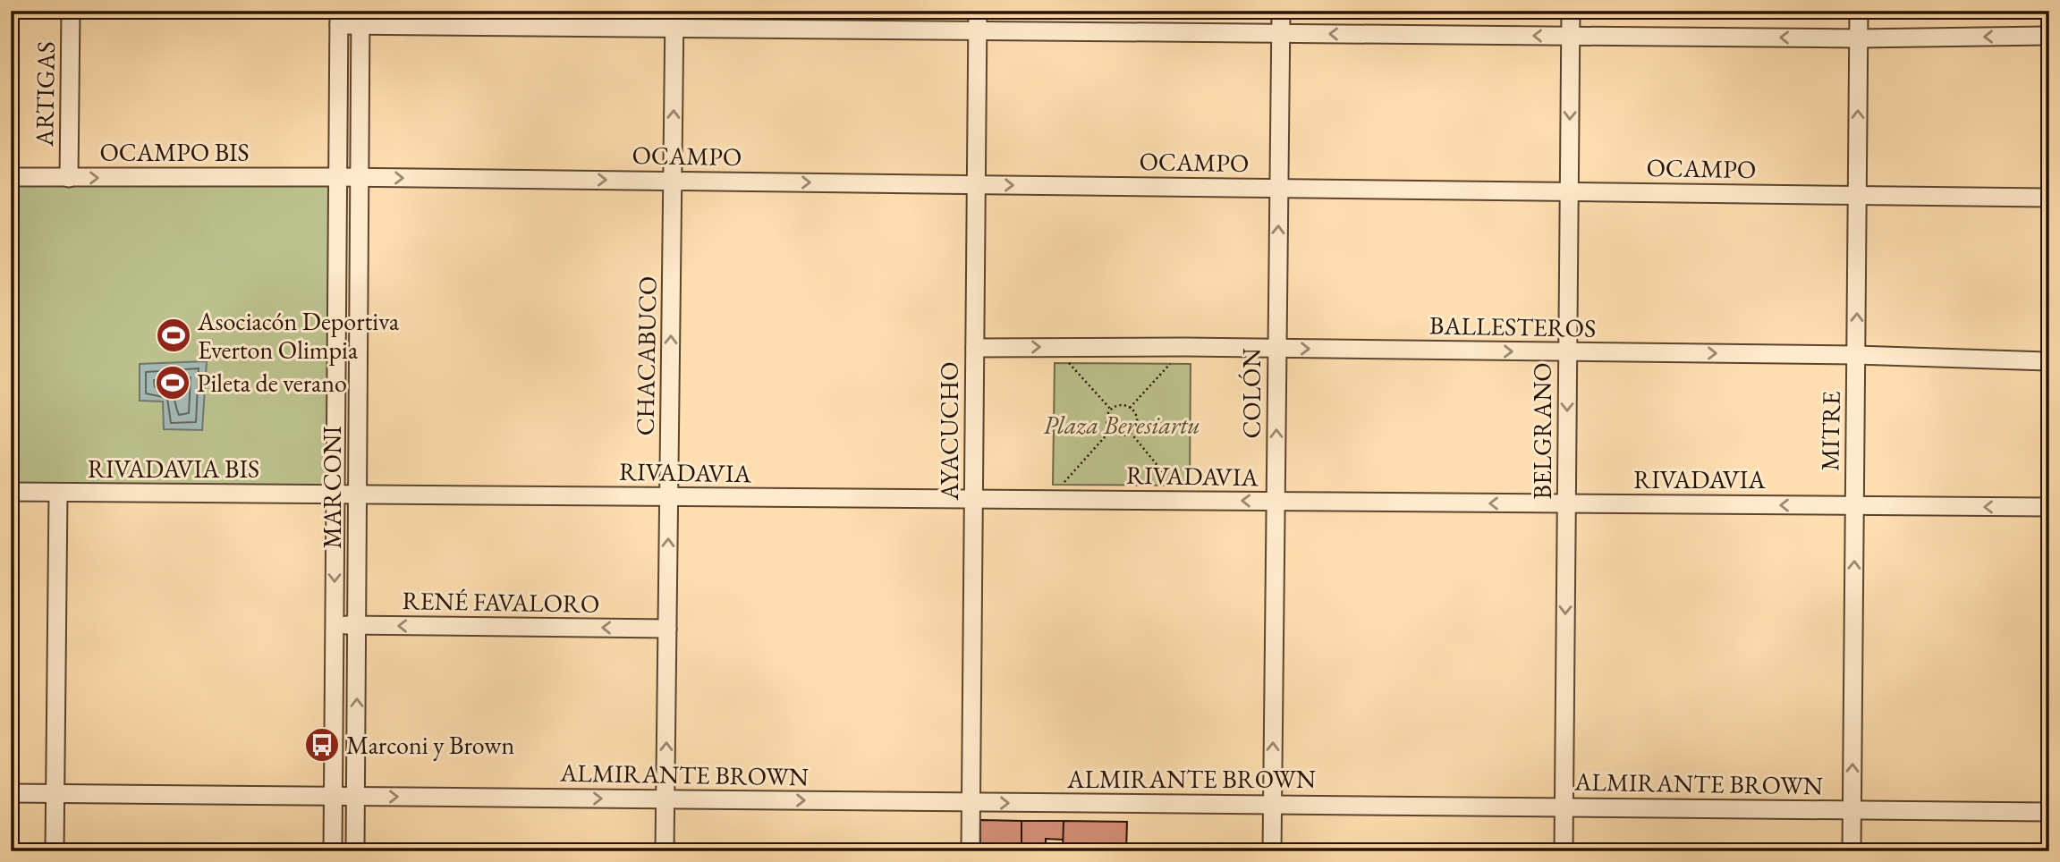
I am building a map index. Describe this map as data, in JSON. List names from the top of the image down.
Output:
{
  "streets": {
    "street": [
      "ARTIGAS",
      "OCAMPO BIS",
      "OCAMPO",
      "BALLESTEROS",
      "CHACABUCO",
      "COLÓN",
      "AYACUCHO",
      "BELGRANO",
      "MITRE",
      "RIVADAVIA BIS",
      "RIVADAVIA",
      "MARCONI",
      "RENÉ FAVALORO",
      "ALMIRANTE BROWN"
    ]
  },
  "crossings": [
    ["ARTIGAS", "OCAMPO BIS"],
    ["OCAMPO BIS", "OCAMPO"],
    ["OCAMPO BIS", "MARCONI"],
    ["OCAMPO", "CHACABUCO"],
    ["OCAMPO", "COLÓN"],
    ["OCAMPO", "AYACUCHO"],
    ["OCAMPO", "BELGRANO"],
    ["OCAMPO", "MITRE"],
    ["OCAMPO", "MARCONI"],
    ["BALLESTEROS", "COLÓN"],
    ["BALLESTEROS", "AYACUCHO"],
    ["BALLESTEROS", "BELGRANO"],
    ["BALLESTEROS", "MITRE"],
    ["CHACABUCO", "RIVADAVIA"],
    ["CHACABUCO", "RENÉ FAVALORO"],
    ["CHACABUCO", "ALMIRANTE BROWN"],
    ["COLÓN", "RIVADAVIA"],
    ["COLÓN", "ALMIRANTE BROWN"],
    ["AYACUCHO", "RIVADAVIA"],
    ["AYACUCHO", "ALMIRANTE BROWN"],
    ["BELGRANO", "RIVADAVIA"],
    ["BELGRANO", "ALMIRANTE BROWN"],
    ["MITRE", "RIVADAVIA"],
    ["MITRE", "ALMIRANTE BROWN"],
    ["RIVADAVIA BIS", "RIVADAVIA"],
    ["RIVADAVIA BIS", "MARCONI"],
    ["RIVADAVIA", "MARCONI"],
    ["MARCONI", "RENÉ FAVALORO"],
    ["MARCONI", "ALMIRANTE BROWN"]
  ],
  "one_way": [
    "OCAMPO BIS",
    "OCAMPO",
    "BALLESTEROS",
    "CHACABUCO",
    "COLÓN",
    "BELGRANO",
    "MITRE",
    "RIVADAVIA",
    "RENÉ FAVALORO",
    "ALMIRANTE BROWN"
  ],
  "parks": ["Plaza Beresiartu"],
  "places": {
    "sports": ["Asociacón Deportiva Everton Olimpia", "Pileta de verano"],
    "bus stop": ["Marconi y Brown"]
  }
}
